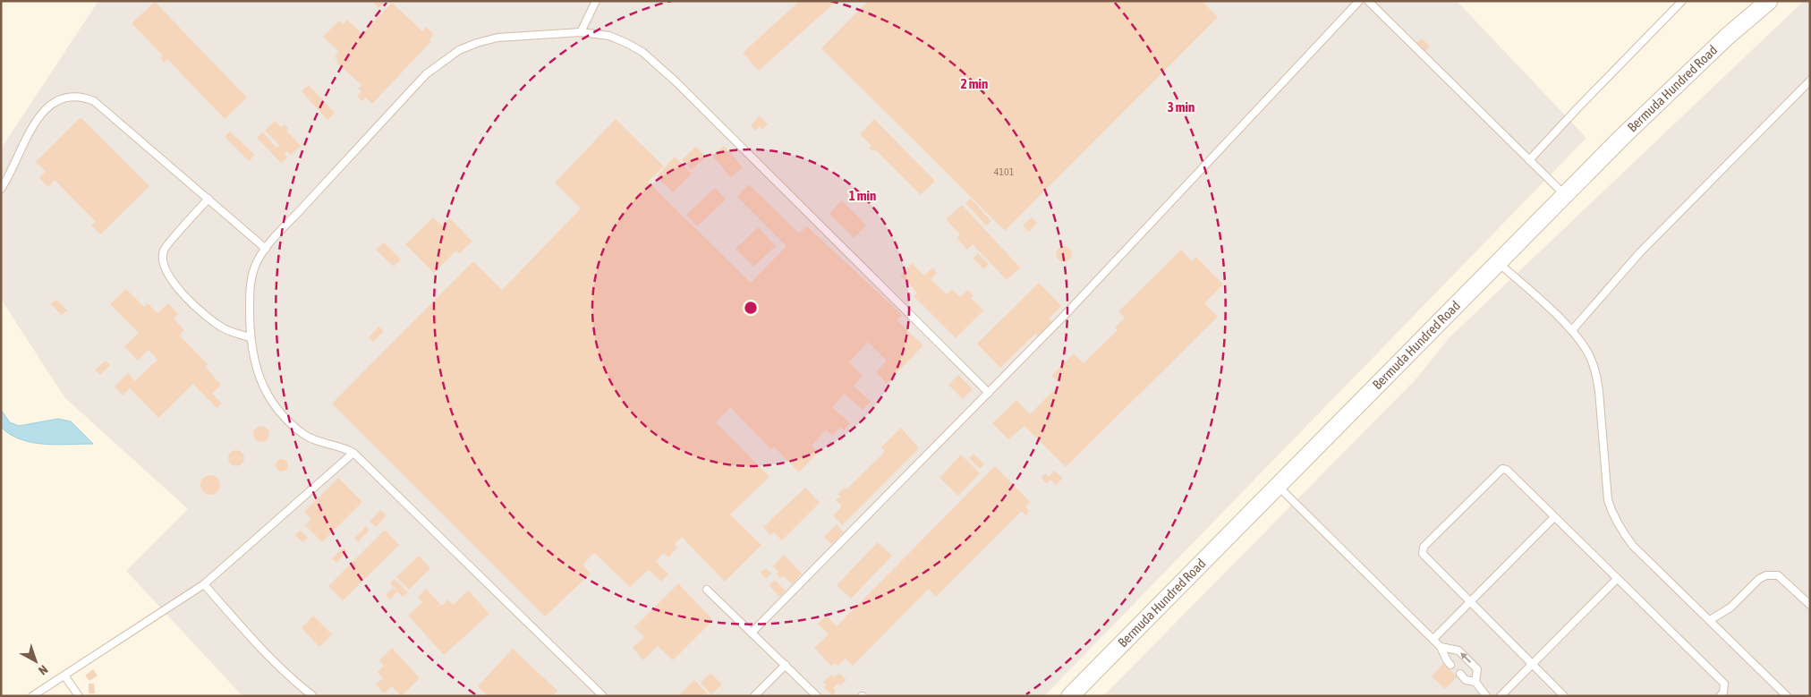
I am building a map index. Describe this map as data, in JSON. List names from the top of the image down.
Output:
{
  "streets": {
    "street": ["Bermuda Hundred Road"]
  },
  "house_numbers": ["4101"],
  "north": "bottom right",
  "rings": ["2 min", "3 min", "1 min"]
}
